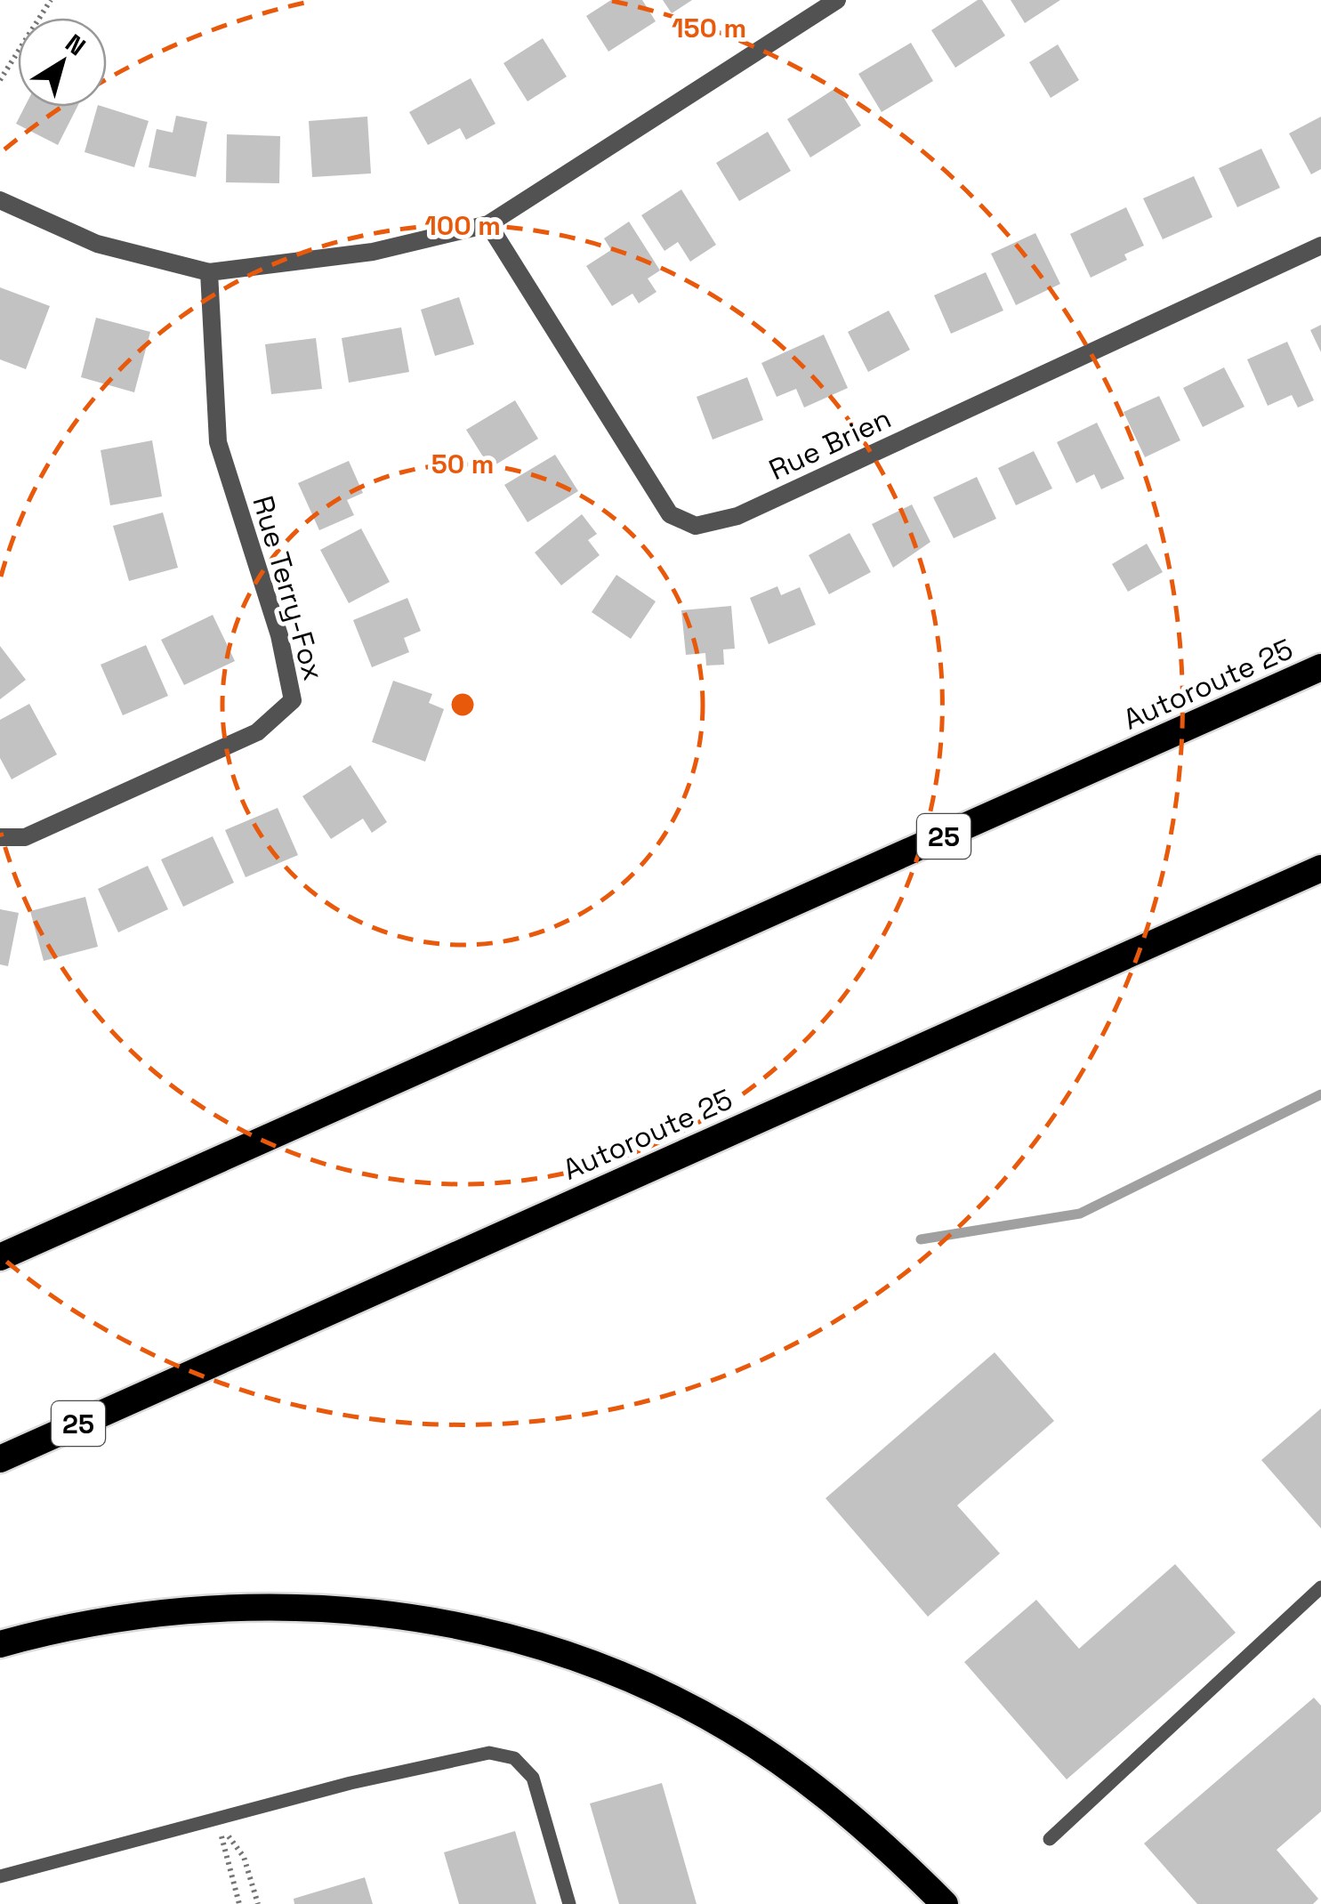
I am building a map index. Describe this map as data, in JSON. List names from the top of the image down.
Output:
{
  "streets": {
    "highway": ["Autoroute 25", "25"],
    "street": ["Rue Brien", "Rue Terry-Fox"]
  },
  "north": "top right",
  "rings": ["150 m", "100 m", "50 m"]
}
